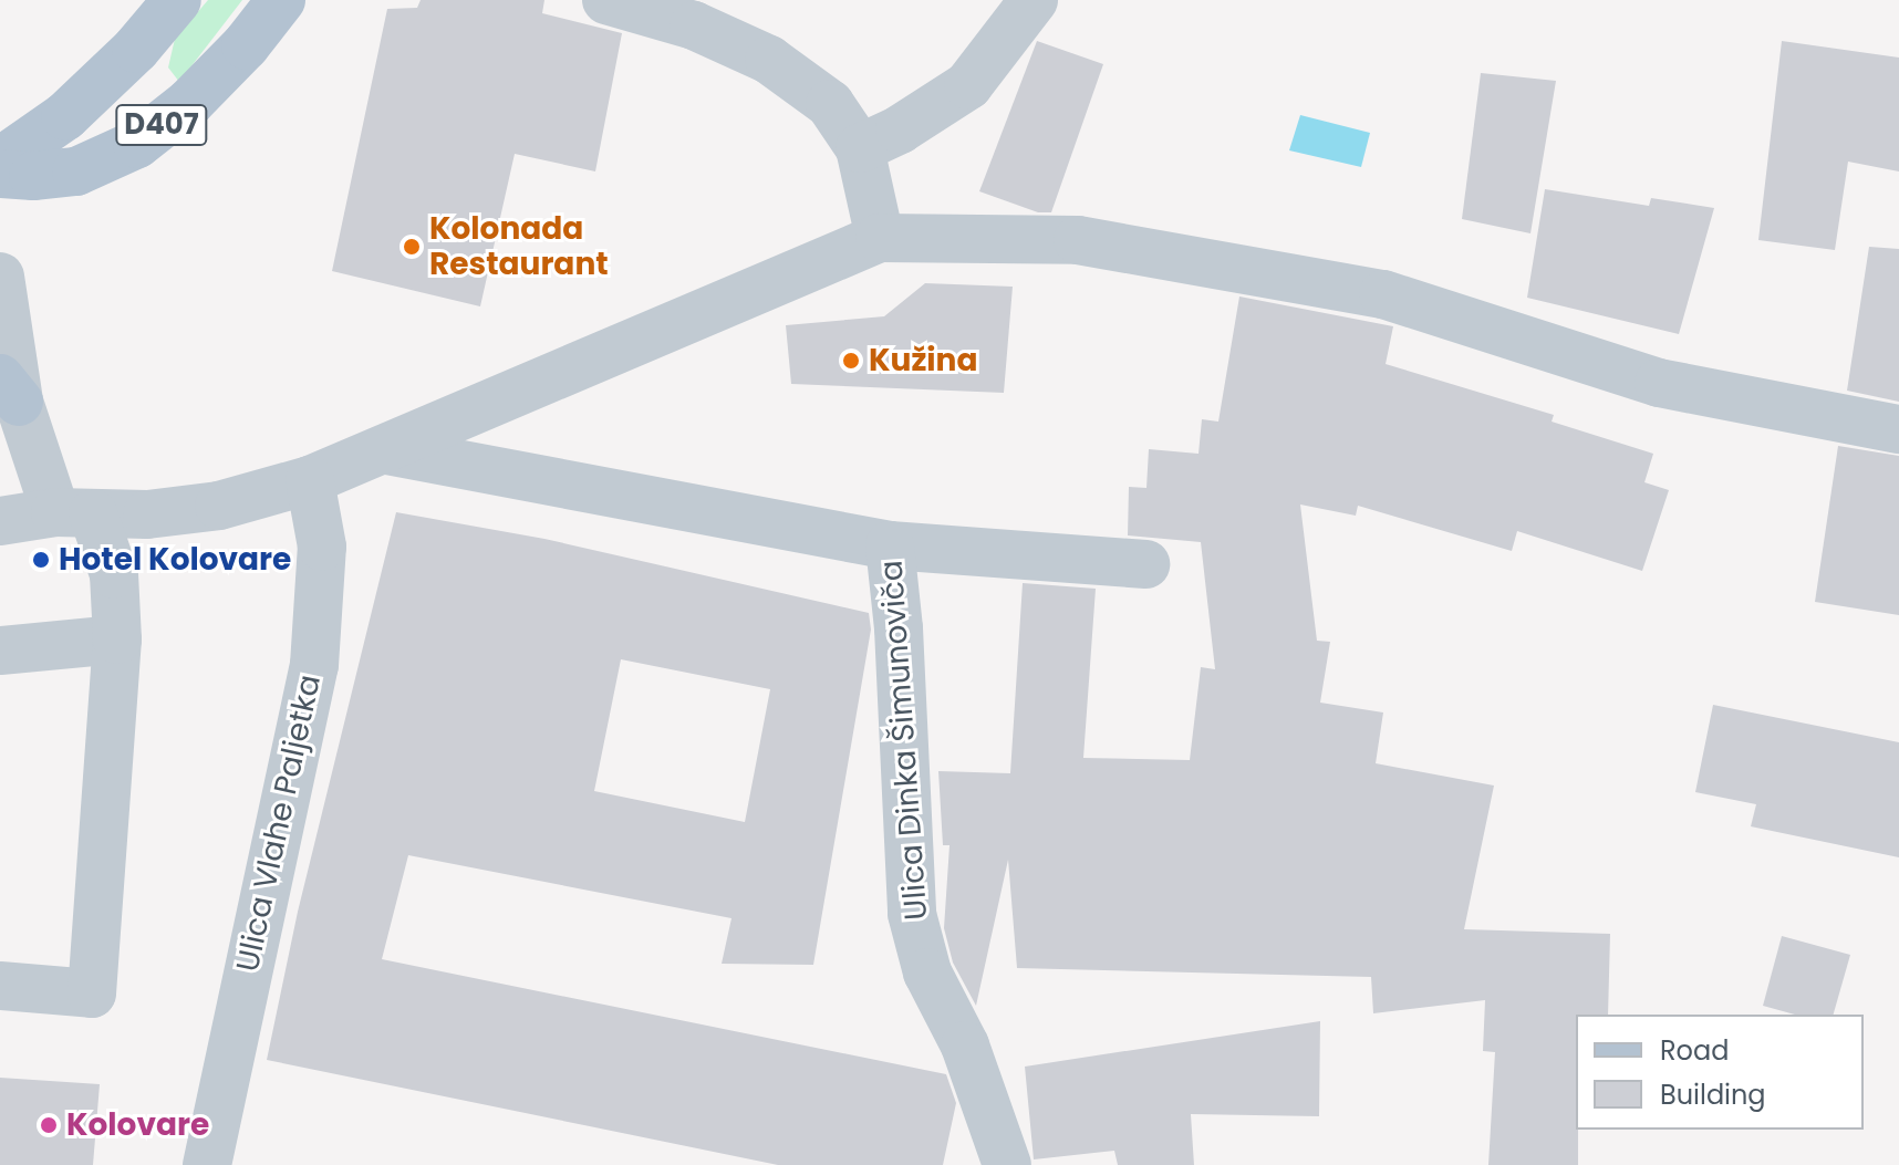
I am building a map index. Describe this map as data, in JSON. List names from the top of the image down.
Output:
{
  "streets": {
    "main road": ["D407"],
    "street": ["Ulica Dinka Šimunoviča", "Ulica Vlahe Paljetka"]
  },
  "places": [
    "Kolonada Restaurant",
    "Kužina",
    "Hotel Kolovare",
    "Kolovare"
  ],
  "legend": ["Road", "Building"]
}
